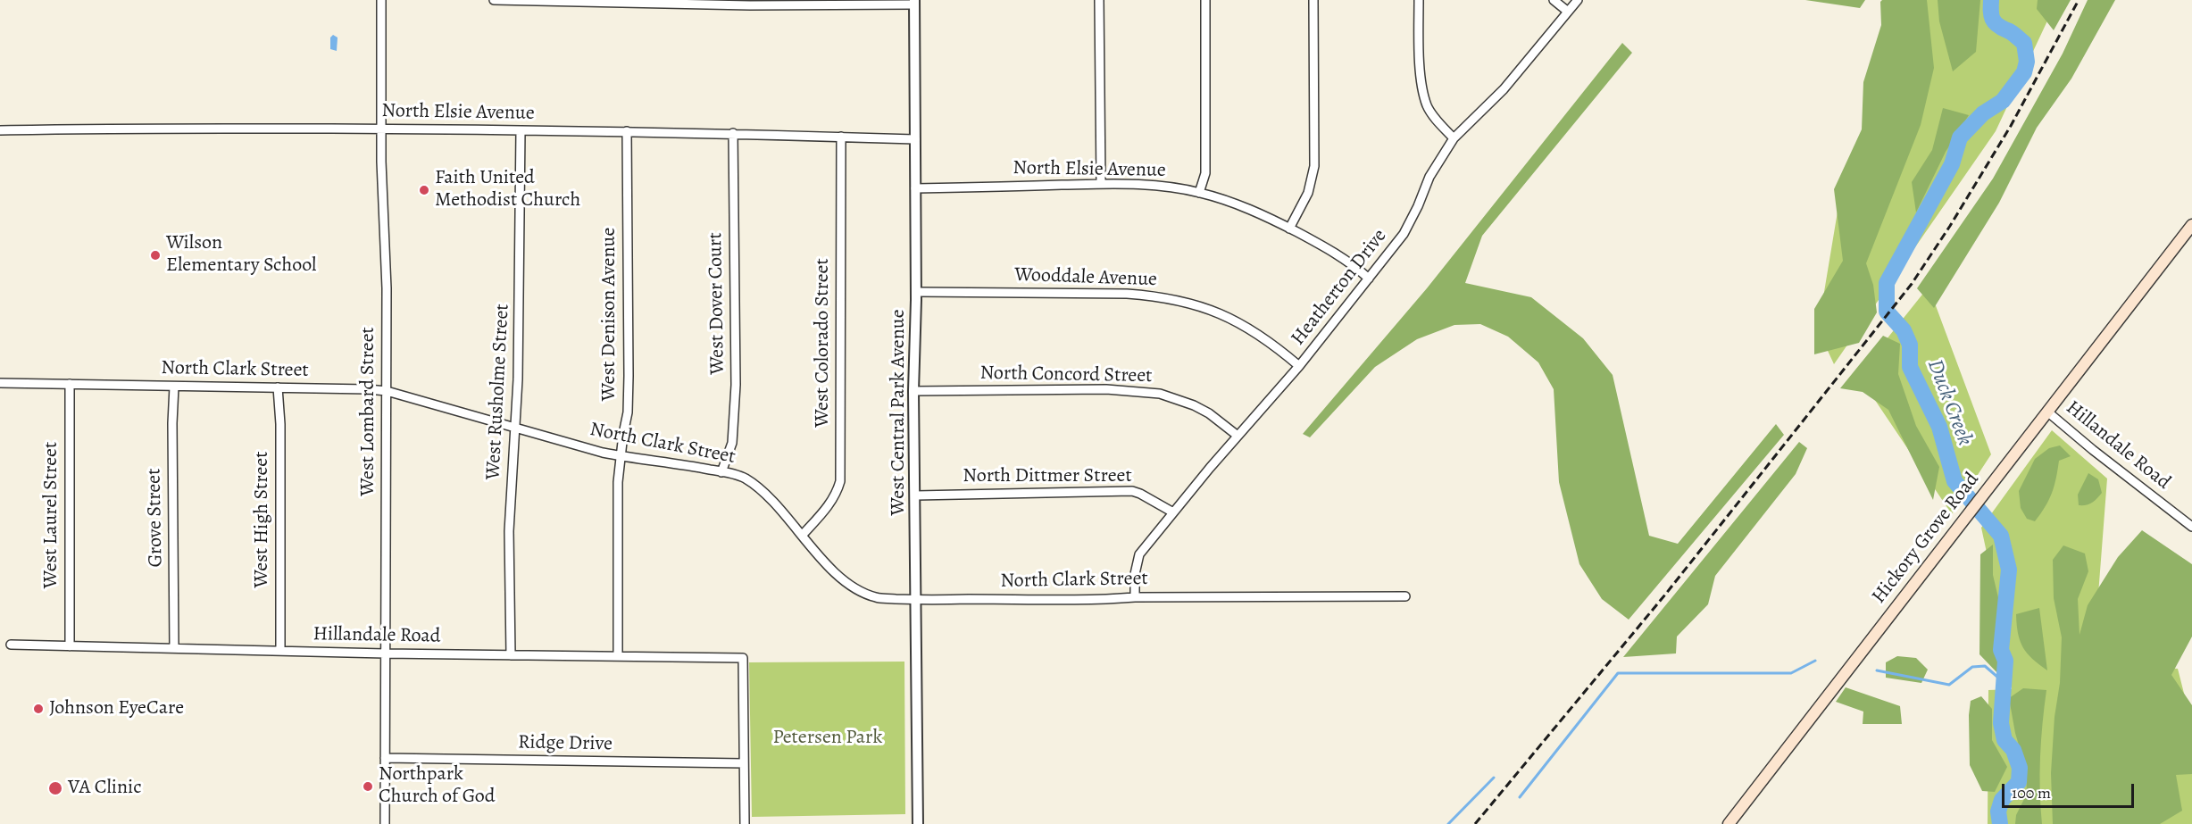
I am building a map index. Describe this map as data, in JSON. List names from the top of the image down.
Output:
{
  "streets": {
    "main road": ["Hickory Grove Road"],
    "street": [
      "North Elsie Avenue",
      "Wooddale Avenue",
      "Heatherton Drive",
      "West Dover Court",
      "West Denison Avenue",
      "West Colorado Street",
      "North Clark Street",
      "North Concord Street",
      "West Rusholme Street",
      "West Lombard Street",
      "West Central Park Avenue",
      "Hillandale Road",
      "North Dittmer Street",
      "West Laurel Street",
      "Grove Street",
      "West High Street",
      "Ridge Drive"
    ]
  },
  "crossings": [
    ["North Elsie Avenue", "Heatherton Drive"],
    ["North Elsie Avenue", "West Dover Court"],
    ["North Elsie Avenue", "West Denison Avenue"],
    ["North Elsie Avenue", "West Colorado Street"],
    ["North Elsie Avenue", "West Rusholme Street"],
    ["North Elsie Avenue", "West Lombard Street"],
    ["North Elsie Avenue", "West Central Park Avenue"],
    ["Wooddale Avenue", "Heatherton Drive"],
    ["Wooddale Avenue", "West Central Park Avenue"],
    ["Heatherton Drive", "North Clark Street"],
    ["Heatherton Drive", "North Concord Street"],
    ["Heatherton Drive", "North Dittmer Street"],
    ["West Dover Court", "North Clark Street"],
    ["West Denison Avenue", "North Clark Street"],
    ["West Denison Avenue", "Hillandale Road"],
    ["West Colorado Street", "North Clark Street"],
    ["North Clark Street", "West Rusholme Street"],
    ["North Clark Street", "West Lombard Street"],
    ["North Clark Street", "West Central Park Avenue"],
    ["North Clark Street", "West Laurel Street"],
    ["North Clark Street", "Grove Street"],
    ["North Clark Street", "West High Street"],
    ["North Concord Street", "West Central Park Avenue"],
    ["West Rusholme Street", "Hillandale Road"],
    ["West Lombard Street", "Hillandale Road"],
    ["West Lombard Street", "Ridge Drive"],
    ["West Central Park Avenue", "North Dittmer Street"],
    ["Hillandale Road", "West Laurel Street"],
    ["Hillandale Road", "Grove Street"],
    ["Hillandale Road", "West High Street"],
    ["Hillandale Road", "Hickory Grove Road"],
    ["Hillandale Road", "Ridge Drive"]
  ],
  "water": ["Duck Creek"],
  "parks": ["Petersen Park"],
  "places": [
    "Faith United Methodist Church",
    "Wilson Elementary School",
    "Johnson EyeCare",
    "Northpark Church of God",
    "VA Clinic"
  ],
  "scale_bar": "100 m"
}
